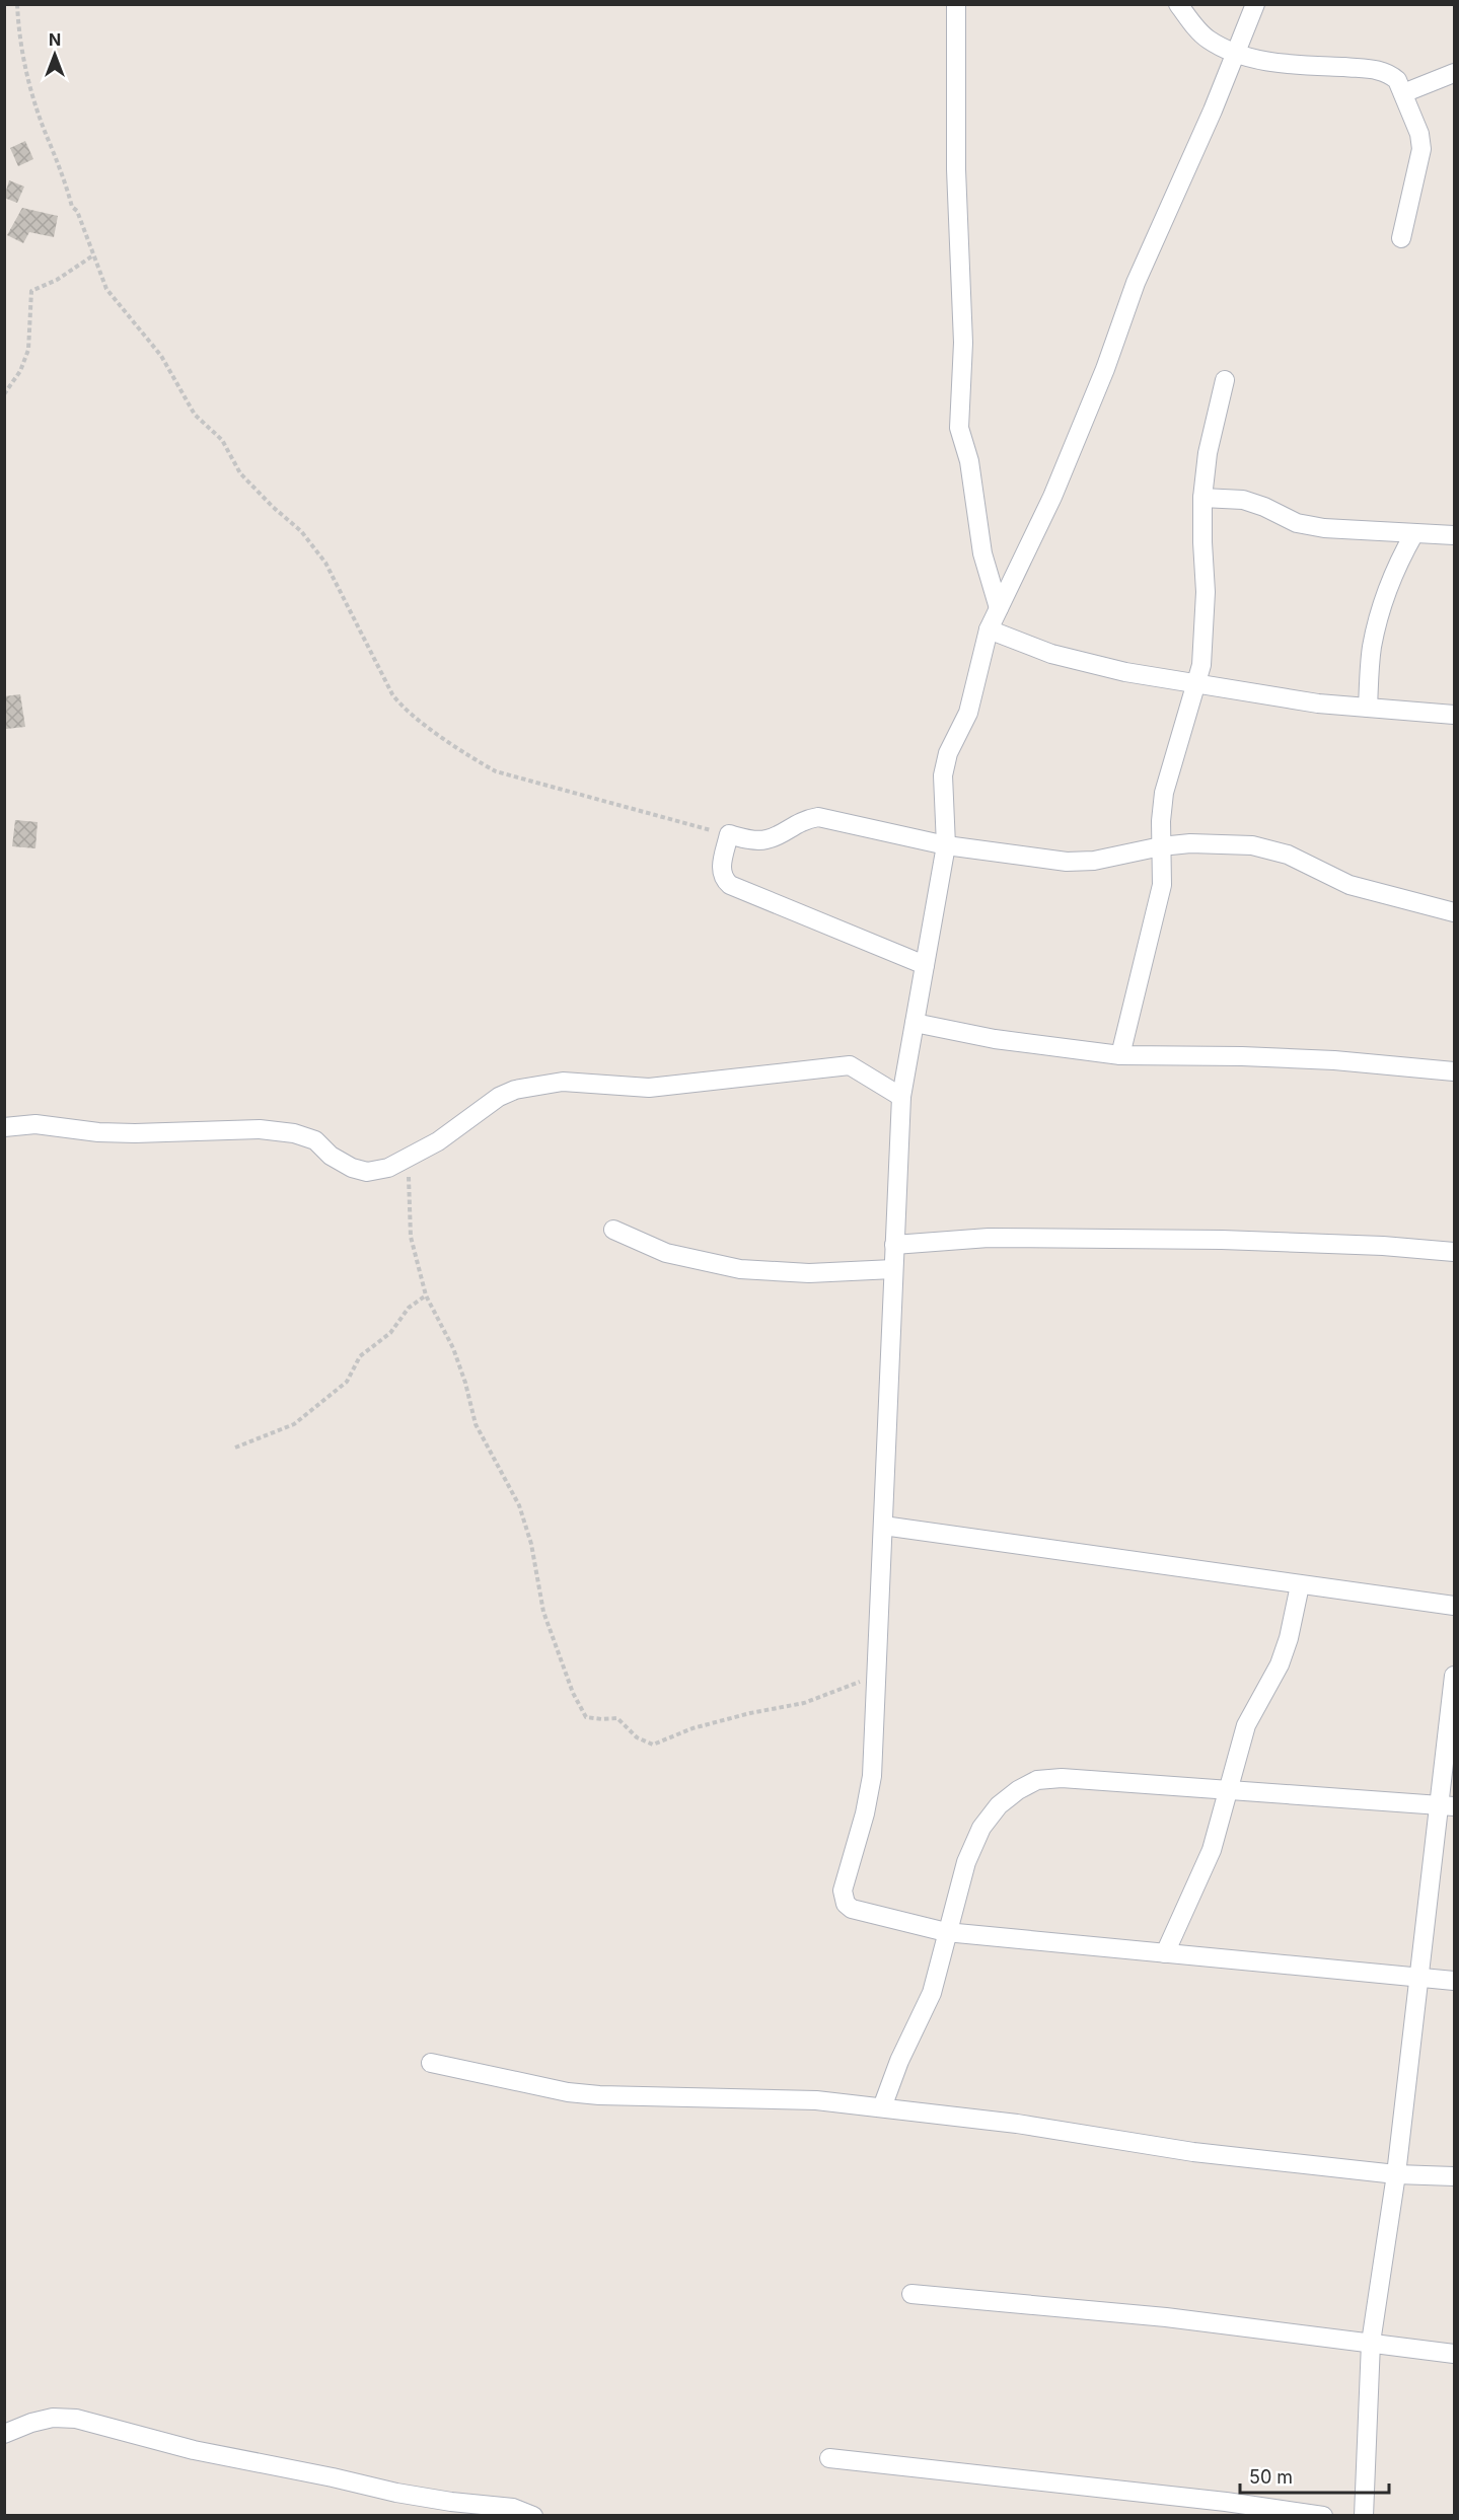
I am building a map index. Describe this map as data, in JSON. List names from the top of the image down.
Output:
{
  "scale_bar": "50 m",
  "north": "top"
}
